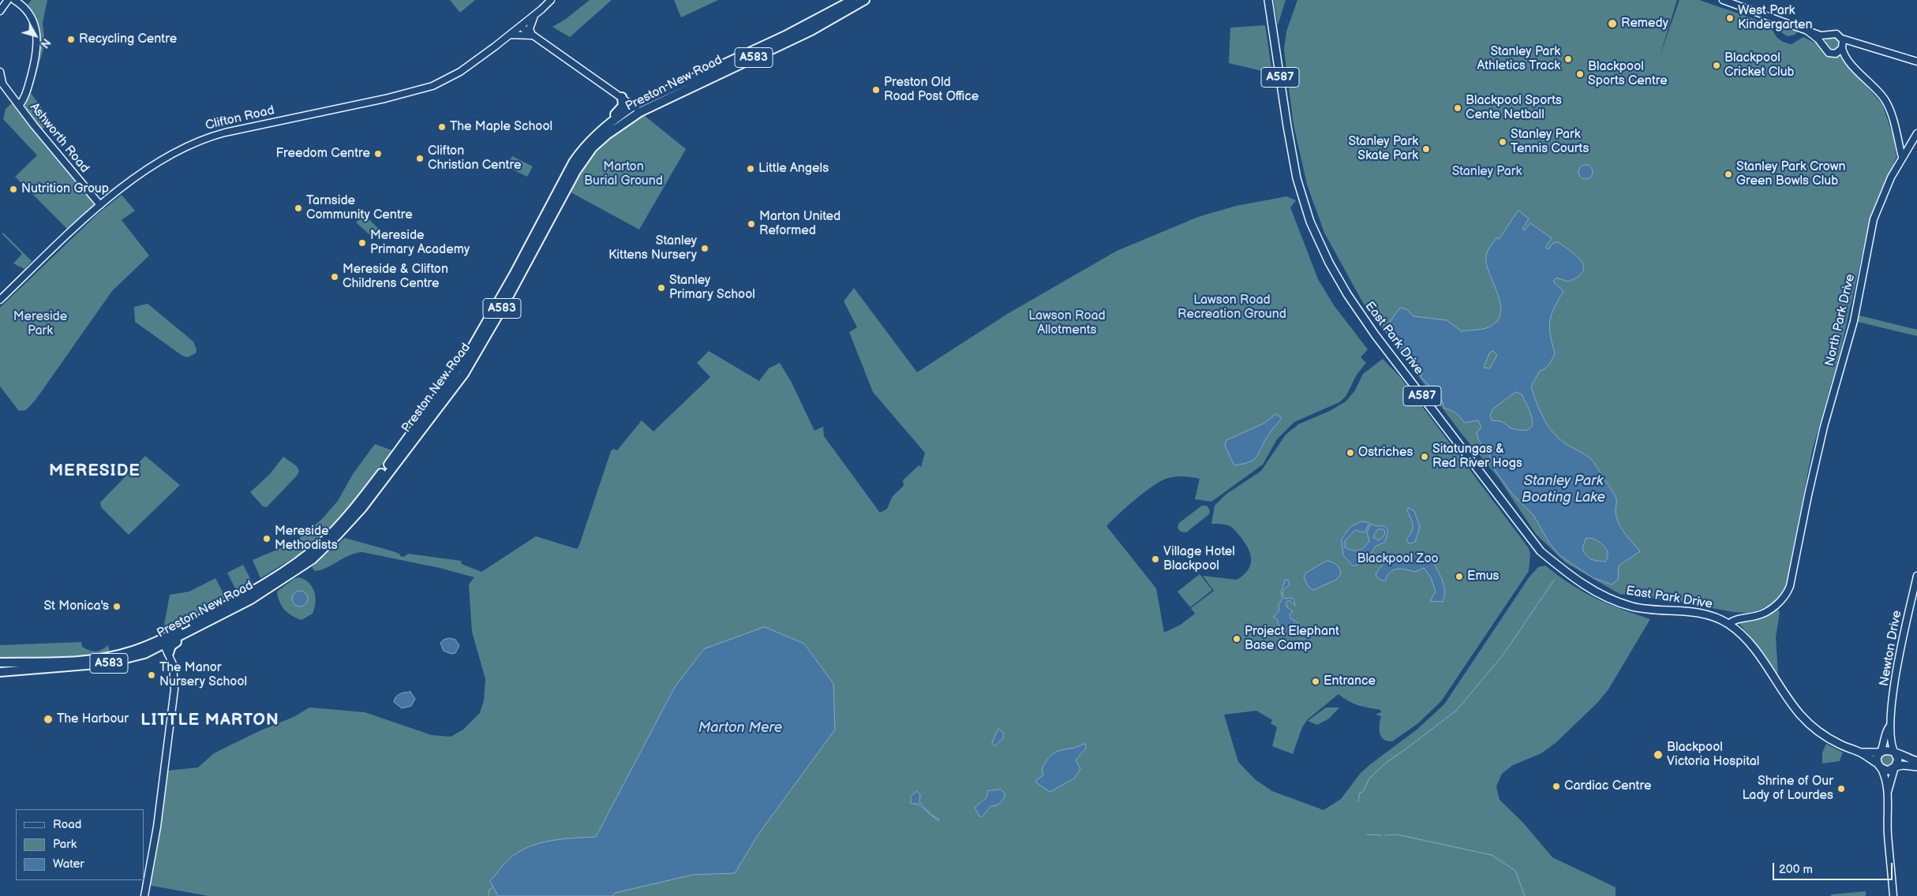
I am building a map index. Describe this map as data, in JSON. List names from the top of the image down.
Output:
{
  "streets": {
    "highway": ["A583", "Preston New Road"],
    "main road": ["A587", "East Park Drive"],
    "street": [
      "Clifton Road",
      "Ashworth Road",
      "North Park Drive",
      "Newton Drive"
    ]
  },
  "crossings": [
    ["A583", "Preston New Road"],
    ["A587", "East Park Drive"],
    ["A587", "Newton Drive"],
    ["Clifton Road", "Ashworth Road"],
    ["North Park Drive", "East Park Drive"]
  ],
  "districts": ["MERESIDE", "LITTLE MARTON"],
  "water": ["Stanley Park Boating Lake", "Marton Mere"],
  "parks": [
    "Marton Burial Ground",
    "Stanley Park",
    "Lawson Road Recreation Ground",
    "Lawson Road Allotments",
    "Mereside Park",
    "Blackpool Zoo"
  ],
  "places": [
    "West Park Kindergarten",
    "Remedy",
    "Recycling Centre",
    "Stanley Park Athletics Track",
    "Blackpool Cricket Club",
    "Blackpool Sports Centre",
    "Preston Old Road Post Office",
    "Blackpool Sports Cente Netball",
    "The Maple School",
    "Stanley Park Tennis Courts",
    "Stanley Park Skate Park",
    "Freedom Centre",
    "Clifton Christian Centre",
    "Little Angels",
    "Stanley Park Crown Green Bowls Club",
    "Nutrition Group",
    "Tarnside Community Centre",
    "Marton United Reformed",
    "Mereside Primary Academy",
    "Stanley Kittens Nursery",
    "Mereside & Clifton Childrens Centre",
    "Stanley Primary School",
    "Ostriches",
    "Sitatungas & Red River Hogs",
    "Mereside Methodists",
    "Village Hotel Blackpool",
    "Emus",
    "St Monica's",
    "Project Elephant Base Camp",
    "The Manor Nursery School",
    "Entrance",
    "The Harbour",
    "Blackpool Victoria Hospital",
    "Cardiac Centre",
    "Shrine of Our Lady of Lourdes"
  ],
  "legend": ["Road", "Park", "Water"],
  "scale_bar": "200 m",
  "north": "bottom right"
}
